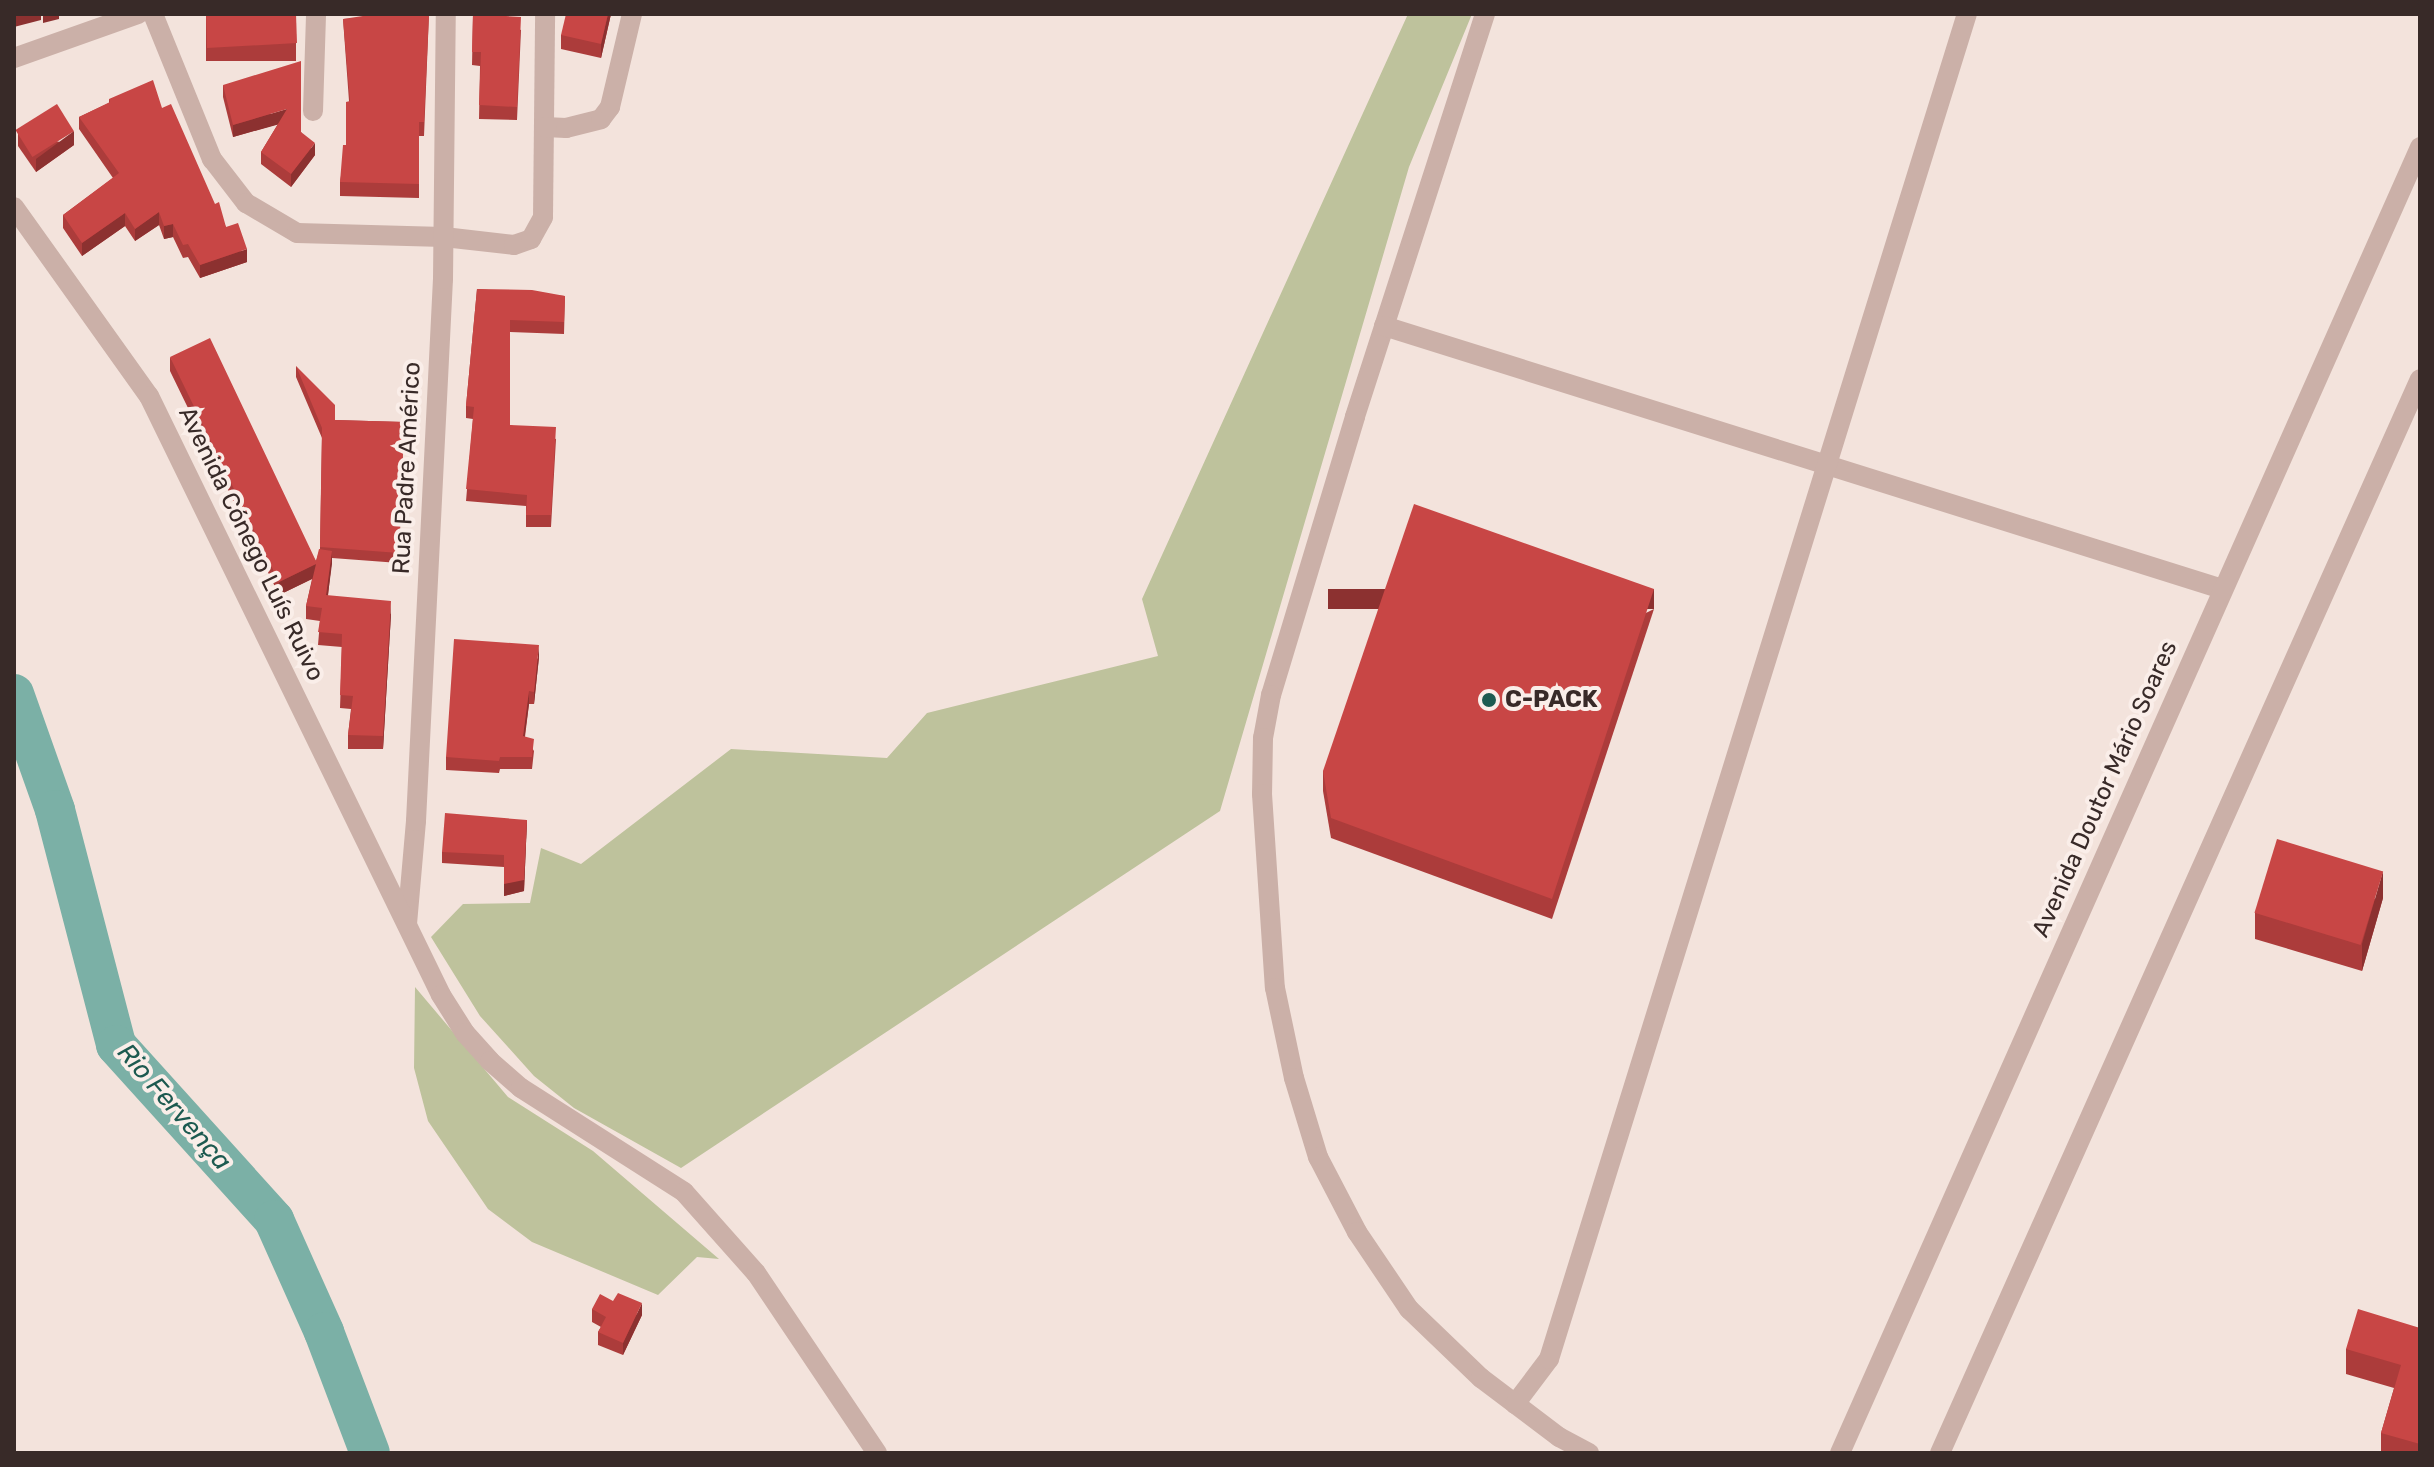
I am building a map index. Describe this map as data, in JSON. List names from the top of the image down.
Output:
{
  "streets": {
    "street": ["Rua Padre Américo", "Avenida Cónego Luís Ruivo", "Avenida Doutor Mário Soares"]
  },
  "crossings": [
    ["Rua Padre Américo", "Avenida Cónego Luís Ruivo"]
  ],
  "water": ["Rio Fervença"],
  "places": ["C-PACK"]
}
